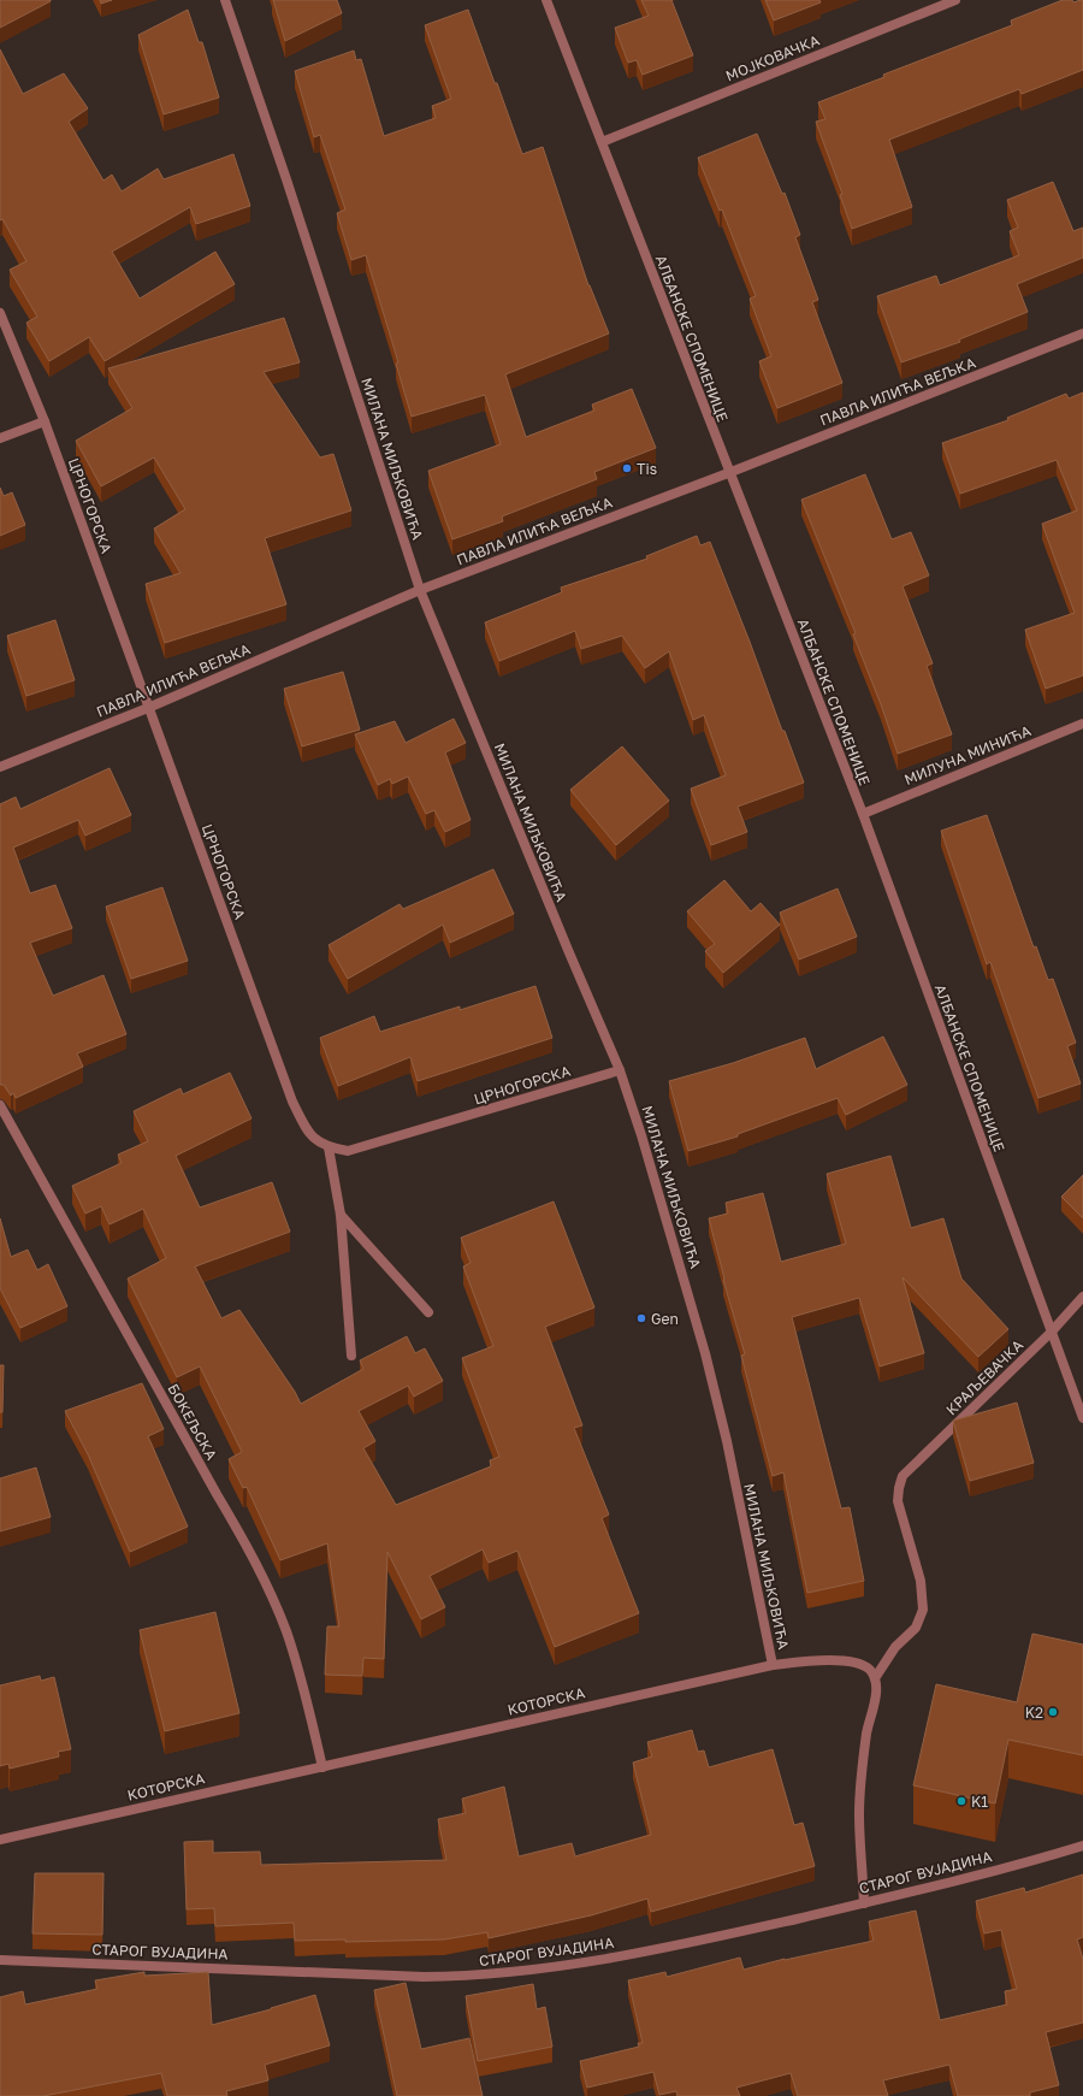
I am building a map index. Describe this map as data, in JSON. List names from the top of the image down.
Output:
{
  "streets": {
    "street": [
      "МОЈКОВАЧКА",
      "АЛБАНСКЕ СПОМЕНИЦЕ",
      "ПАВЛА ИЛИЋА ВЕЉКА",
      "МИЛАНА МИЉКОВИЋА",
      "ЦРНОГОРСКА",
      "МИЛУНА МИНИЋА",
      "КРАЉЕВАЧКА",
      "БОКЕЉСКА",
      "КОТОРСКА",
      "СТАРОГ ВУЈАДИНА"
    ]
  },
  "crossings": [
    ["МОЈКОВАЧКА", "АЛБАНСКЕ СПОМЕНИЦЕ"],
    ["АЛБАНСКЕ СПОМЕНИЦЕ", "ПАВЛА ИЛИЋА ВЕЉКА"],
    ["АЛБАНСКЕ СПОМЕНИЦЕ", "МИЛУНА МИНИЋА"],
    ["АЛБАНСКЕ СПОМЕНИЦЕ", "КРАЉЕВАЧКА"],
    ["ПАВЛА ИЛИЋА ВЕЉКА", "МИЛАНА МИЉКОВИЋА"],
    ["ПАВЛА ИЛИЋА ВЕЉКА", "ЦРНОГОРСКА"],
    ["МИЛАНА МИЉКОВИЋА", "ЦРНОГОРСКА"],
    ["МИЛАНА МИЉКОВИЋА", "КОТОРСКА"],
    ["КРАЉЕВАЧКА", "КОТОРСКА"],
    ["БОКЕЉСКА", "КОТОРСКА"]
  ],
  "places": [
    "Tis",
    "Gen",
    "K2",
    "K1"
  ]
}
